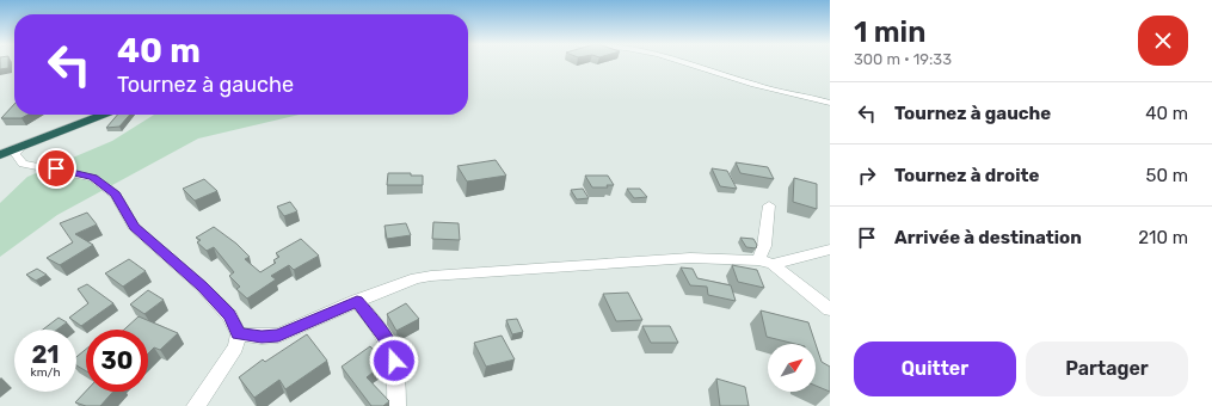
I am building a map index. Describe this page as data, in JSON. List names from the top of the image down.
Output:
{
  "north": "top right",
  "page": {
    "heading": ["1 min", "300 m · 19:33"],
    "turn": ["40 m", "Tournez à gauche"],
    "list": [
      {
        "name": "Tournez à gauche",
        "value": "40 m"
      },
      {
        "name": "Tournez à droite",
        "value": "50 m"
      },
      {
        "name": "Arrivée à destination",
        "value": "210 m"
      }
    ],
    "speed": "21 km/h",
    "limit": "30",
    "buttons": ["Quitter", "Partager"]
  }
}
